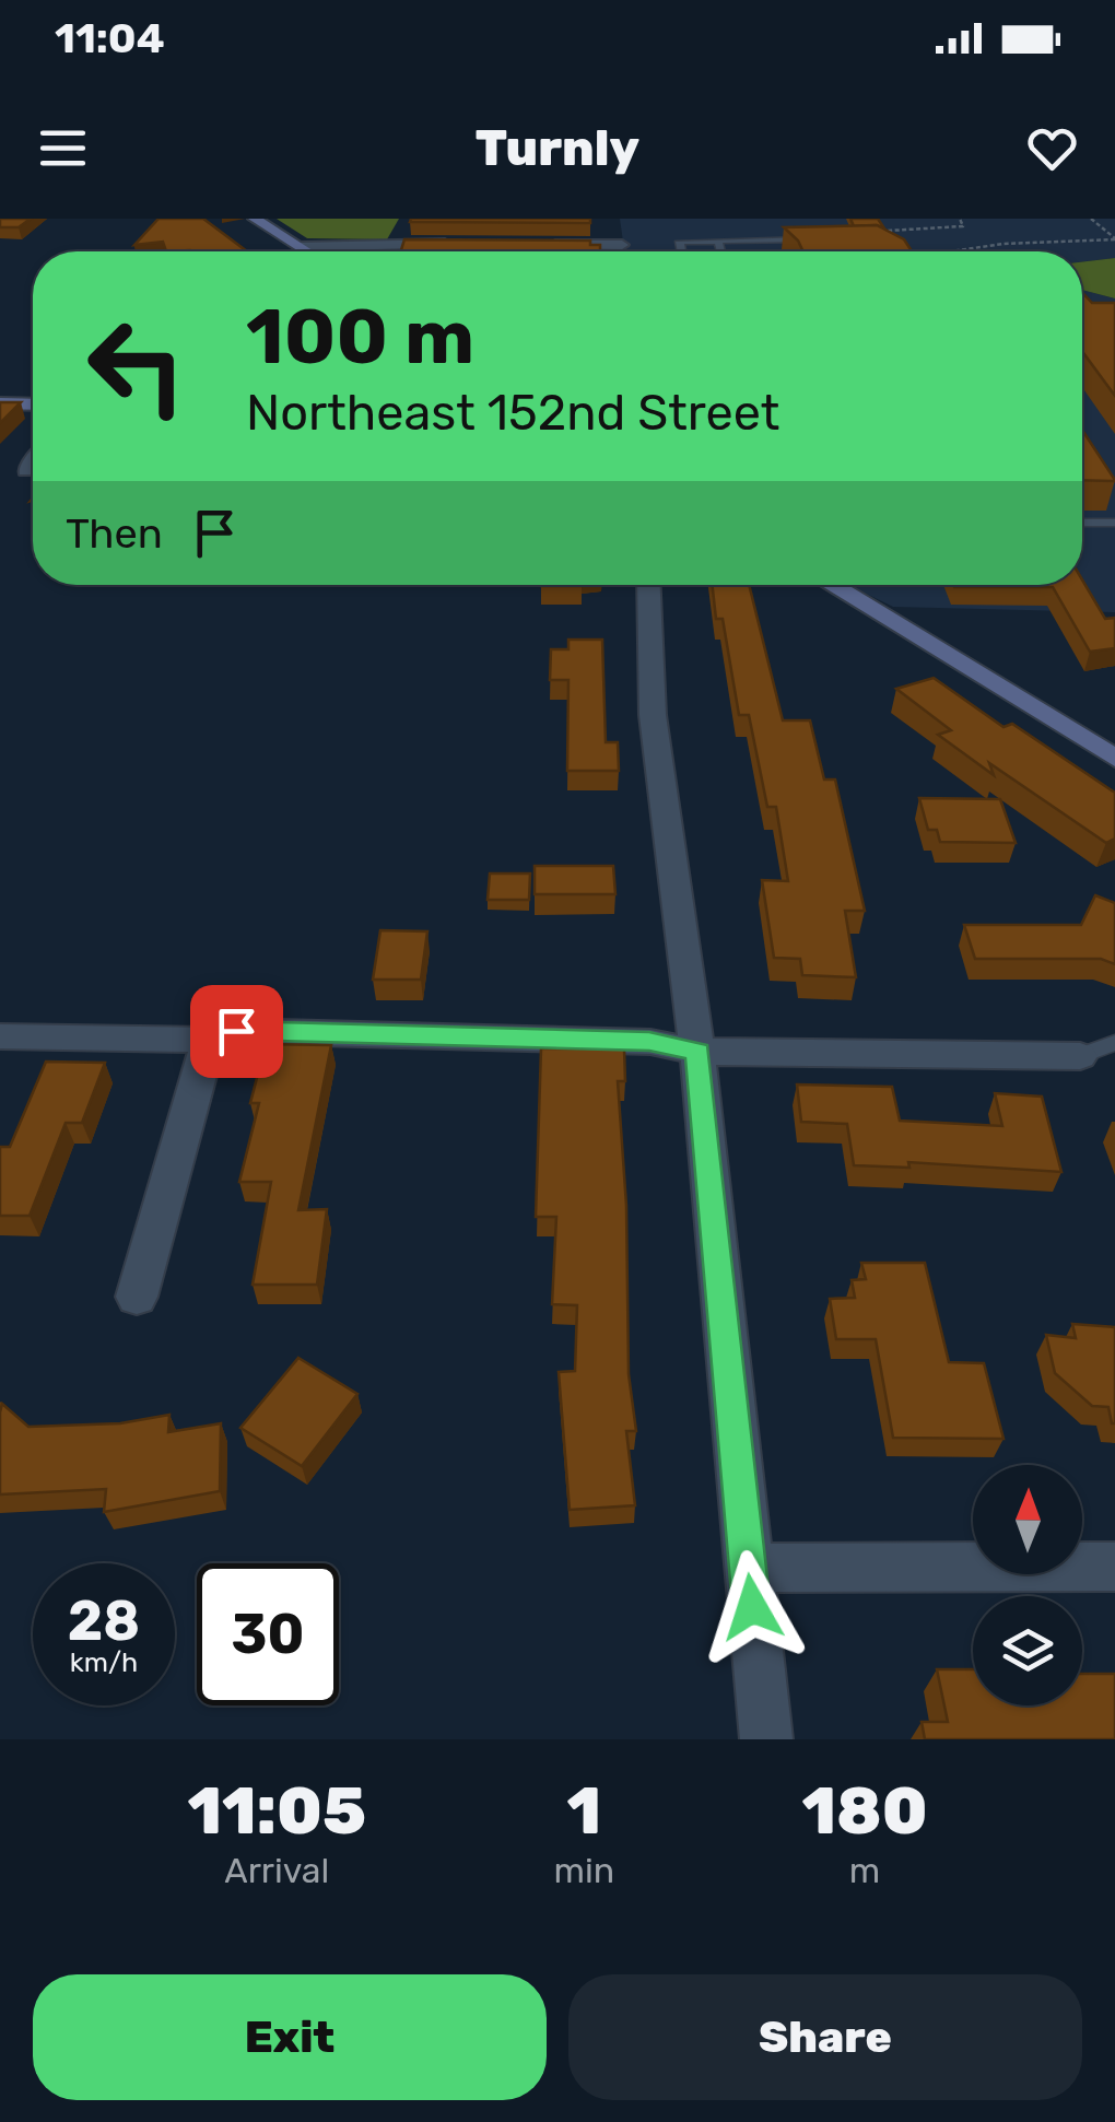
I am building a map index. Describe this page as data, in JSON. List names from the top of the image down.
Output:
{
  "north": "top",
  "page": {
    "status": "11:04",
    "header": "Turnly",
    "turn": ["100 m", "Northeast 152nd Street"],
    "then": "Then",
    "speed": "28 km/h",
    "limit": "30",
    "eta": [
      "11:05",
      "Arrival",
      "1",
      "min",
      "180",
      "m"
    ],
    "buttons": ["Exit", "Share"]
  }
}
